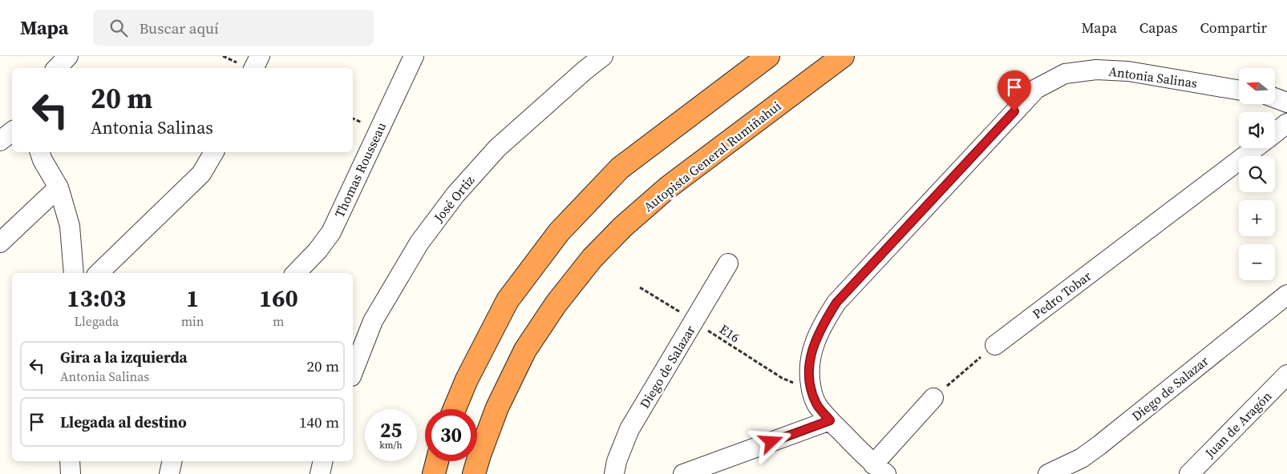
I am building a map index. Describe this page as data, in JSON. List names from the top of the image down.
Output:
{
  "streets": {
    "highway": ["Autopista General Rumiñahui"],
    "street": [
      "Antonia Salinas",
      "Thomas Rousseau",
      "José Ortiz",
      "Pedro Tobar",
      "Diego de Salazar",
      "Juan de Aragón"
    ],
    "path": ["E16"]
  },
  "crossings": [
    ["Antonia Salinas", "E16"],
    ["E16", "Diego de Salazar"]
  ],
  "north": "left",
  "page": {
    "header": "Mapa",
    "search": "Buscar aquí",
    "nav": ["Mapa", "Capas", "Compartir"],
    "map_buttons": ["+", "−"],
    "turn": ["20 m", "Antonia Salinas"],
    "eta": [
      "13:03",
      "Llegada",
      "1",
      "min",
      "160",
      "m"
    ],
    "list": [
      {
        "name": "Gira a la izquierda",
        "note": "Antonia Salinas",
        "value": "20 m"
      },
      {
        "name": "Llegada al destino",
        "value": "140 m"
      }
    ],
    "speed": "25 km/h",
    "limit": "30"
  }
}
